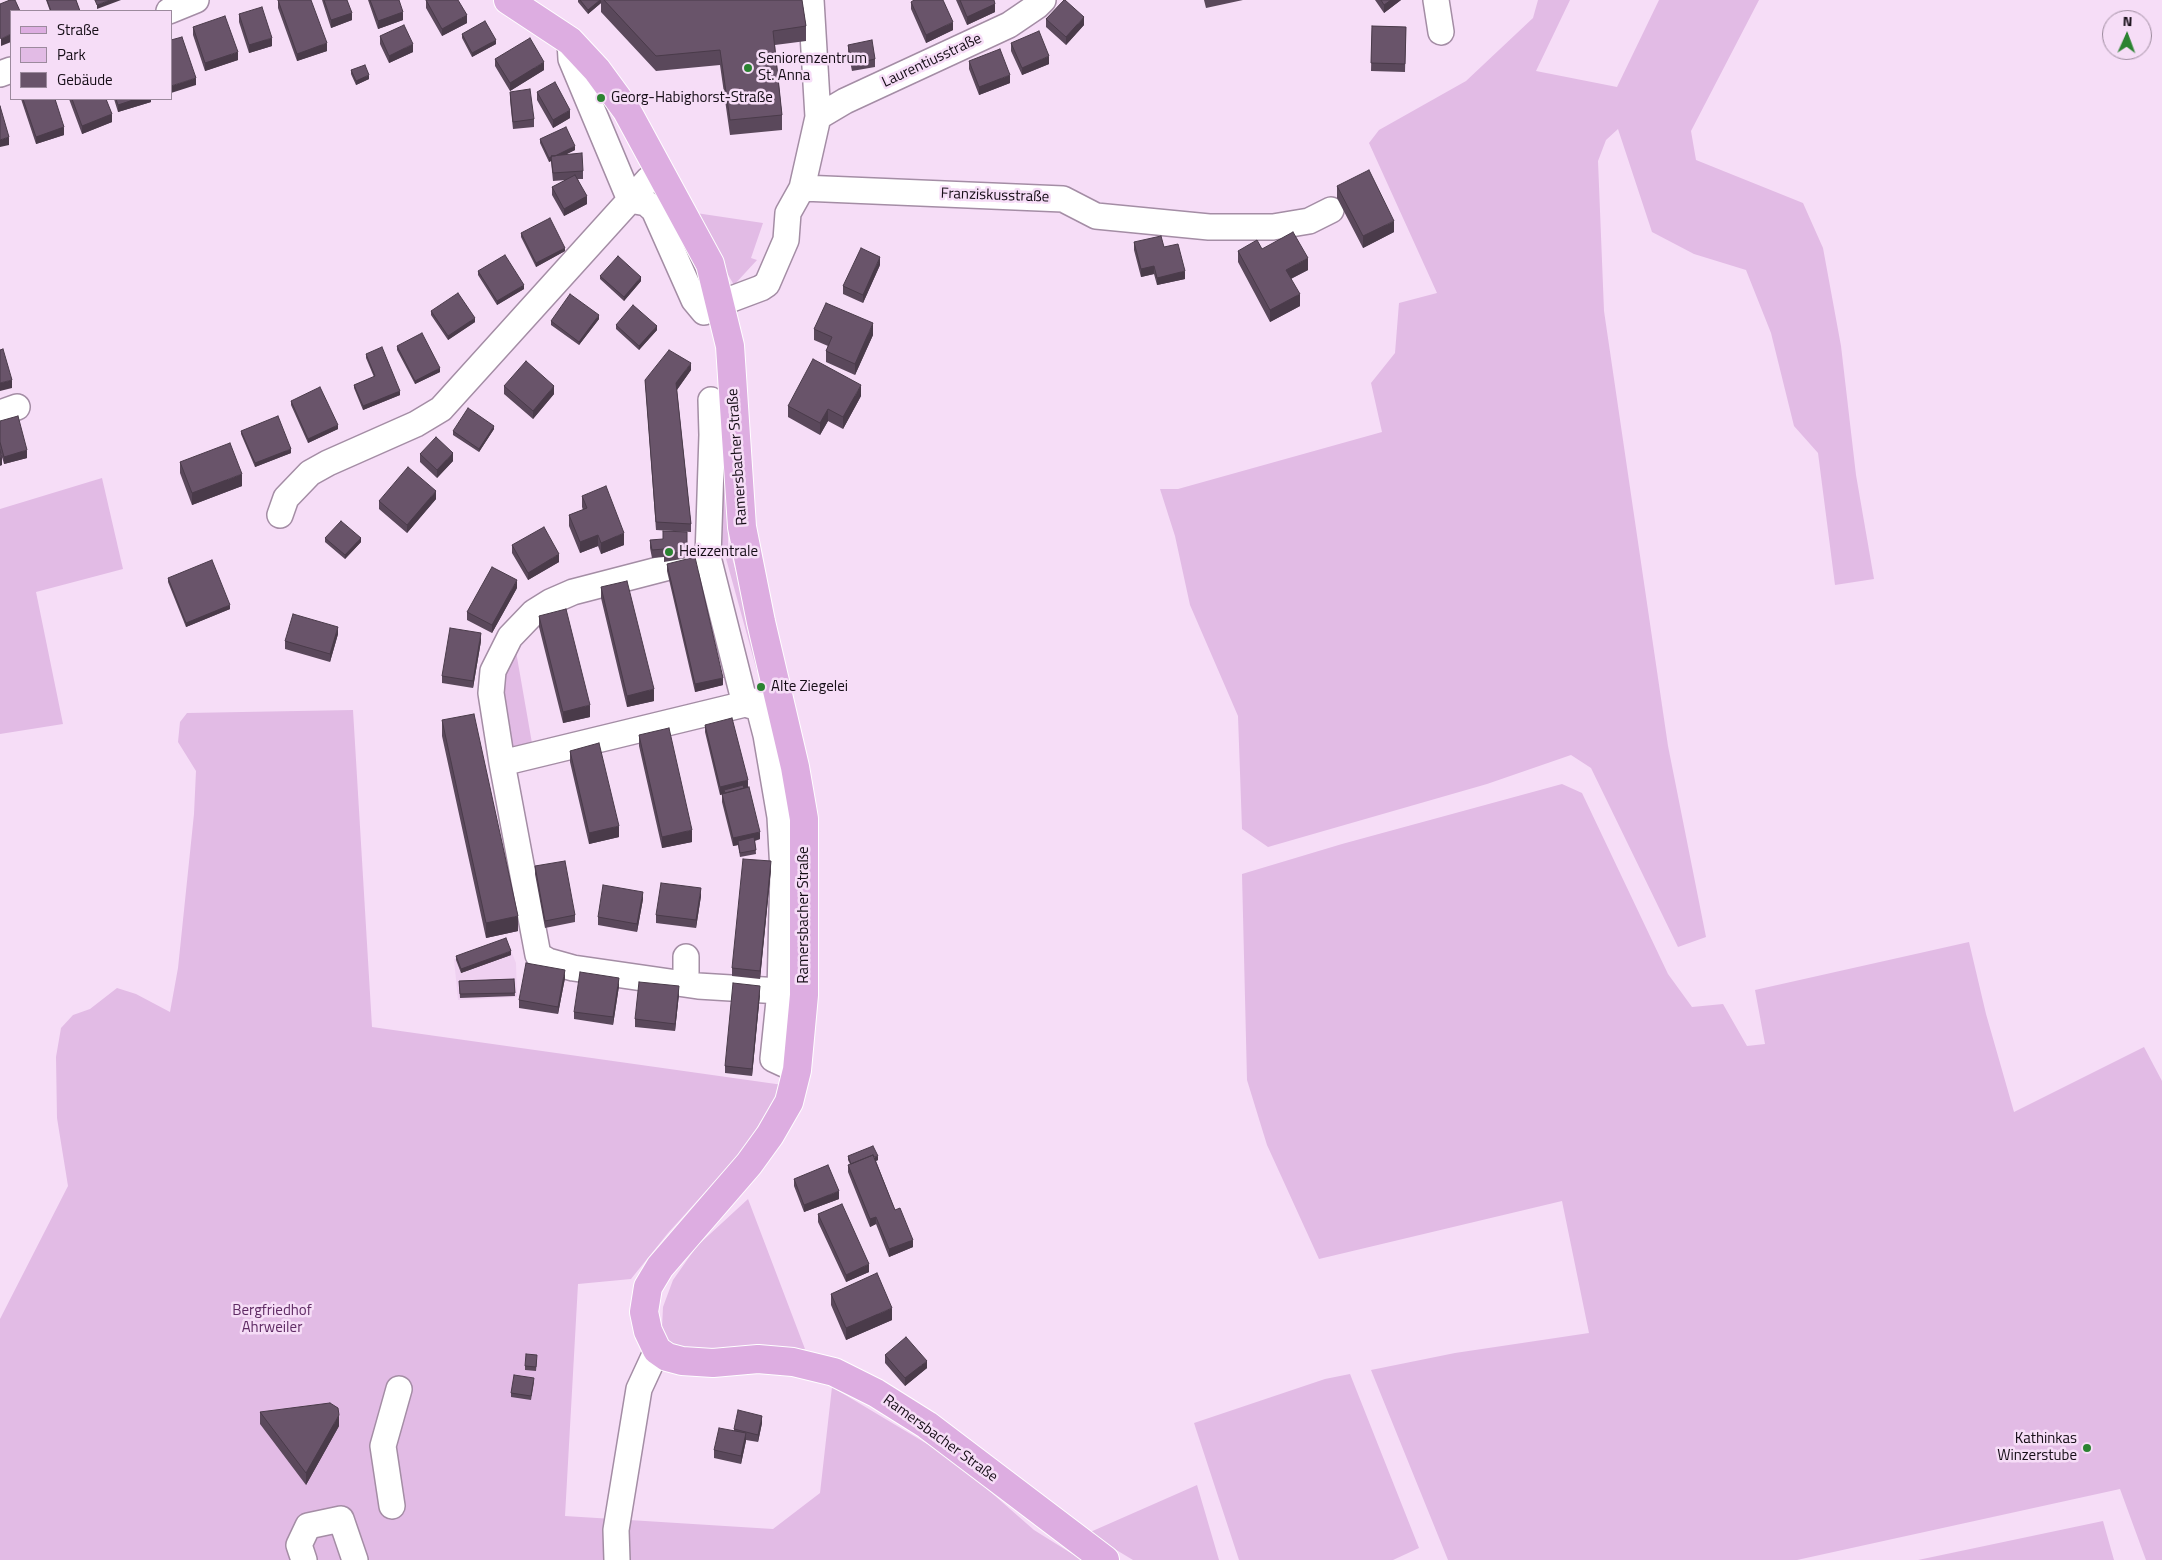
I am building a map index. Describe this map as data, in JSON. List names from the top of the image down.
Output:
{
  "streets": {
    "main road": ["Ramersbacher Straße"],
    "street": ["Laurentiusstraße", "Franziskusstraße"]
  },
  "parks": ["Bergfriedhof Ahrweiler"],
  "places": [
    "Seniorenzentrum St. Anna",
    "Georg-Habighorst-Straße",
    "Heizzentrale",
    "Alte Ziegelei",
    "Kathinkas Winzerstube"
  ],
  "legend": ["Straße", "Park", "Gebäude"],
  "north": "top"
}
